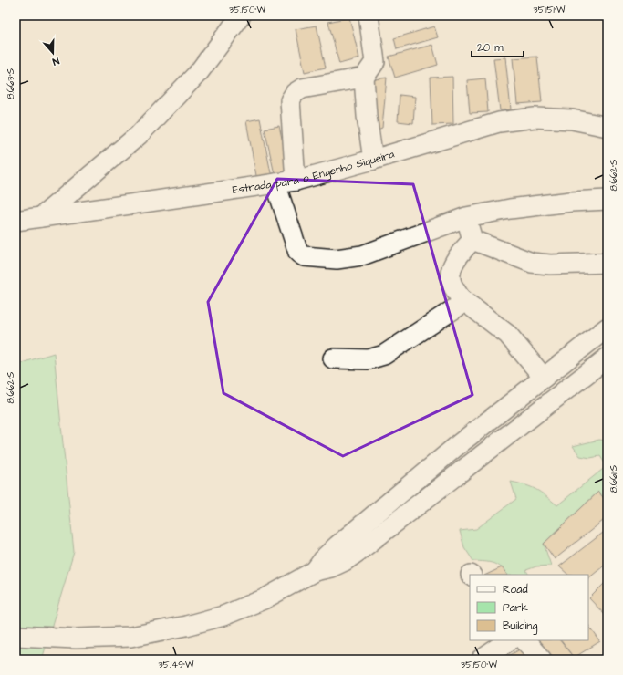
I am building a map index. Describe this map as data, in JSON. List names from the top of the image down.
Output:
{
  "streets": {
    "street": ["Estrada para o Engenho Siqueira"]
  },
  "legend": ["Road", "Park", "Building"],
  "scale_bar": "20 m",
  "north": "bottom",
  "coordinates": [
    "35.150°W",
    "35.151°W",
    "8.663°S",
    "8.662°S",
    "8.661°S",
    "35.149°W"
  ]
}
